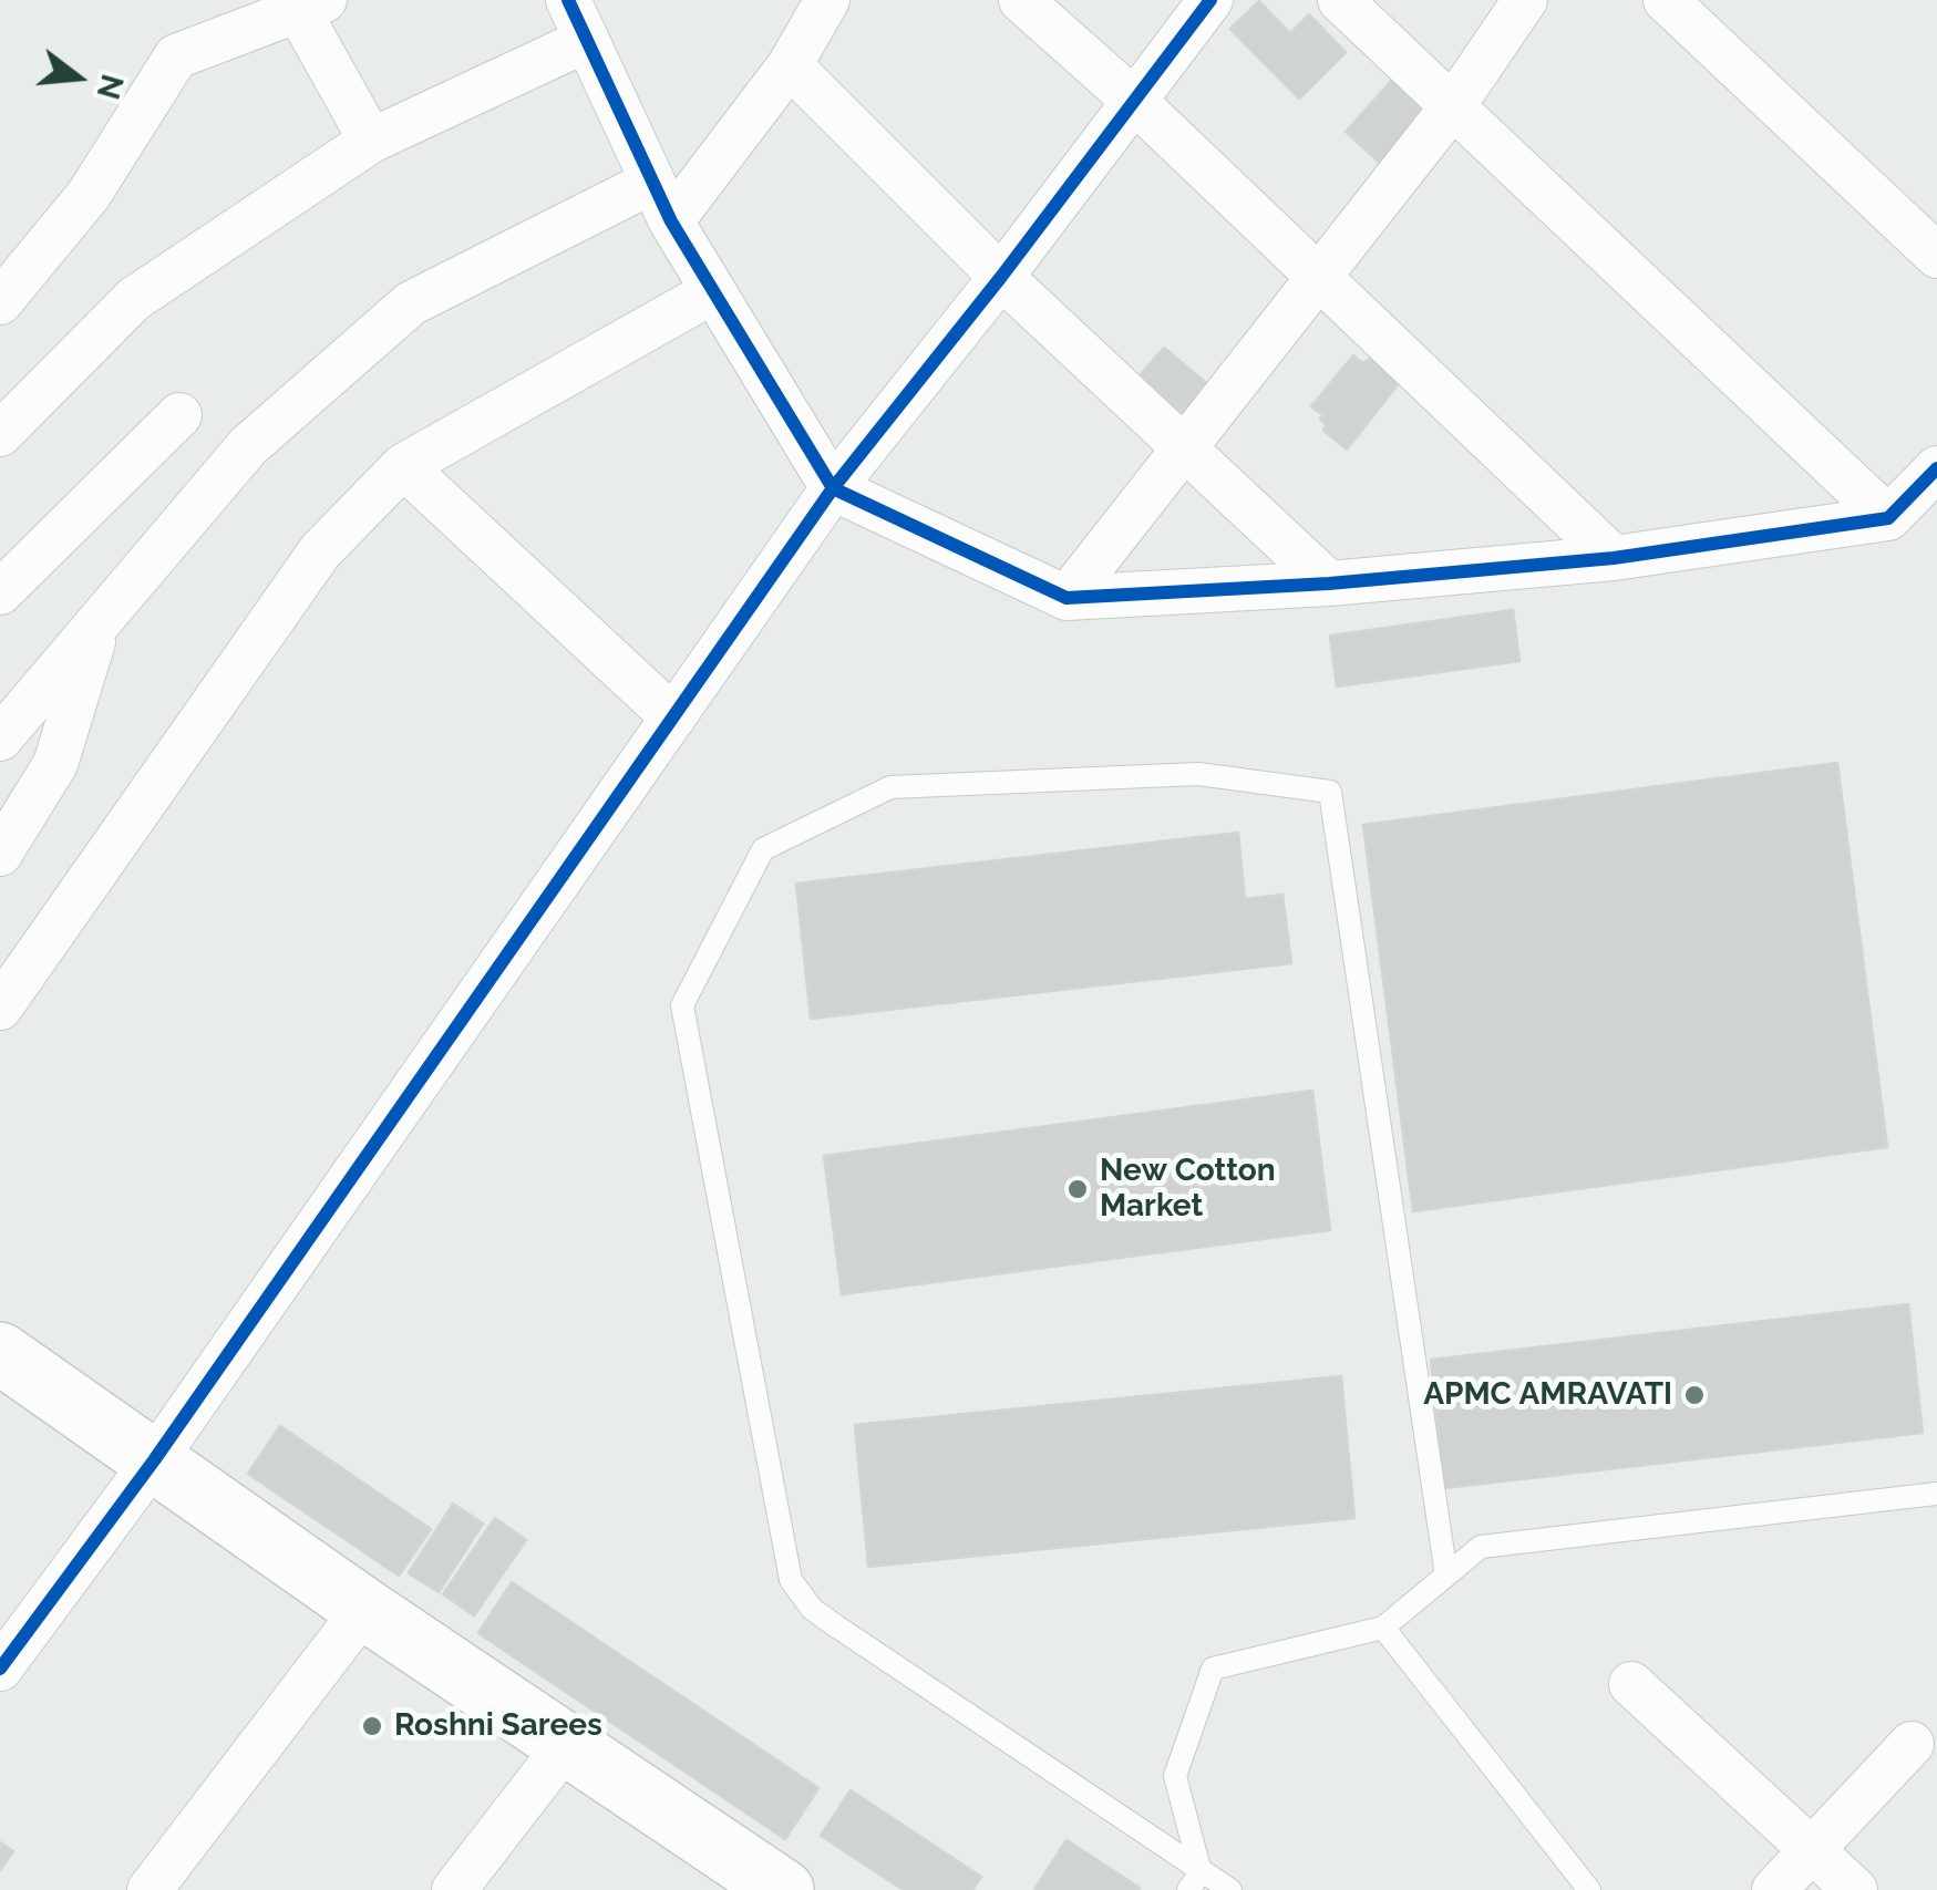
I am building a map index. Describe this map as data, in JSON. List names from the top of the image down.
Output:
{
  "places": ["New Cotton Market", "APMC AMRAVATI", "Roshni Sarees"],
  "north": "right"
}
